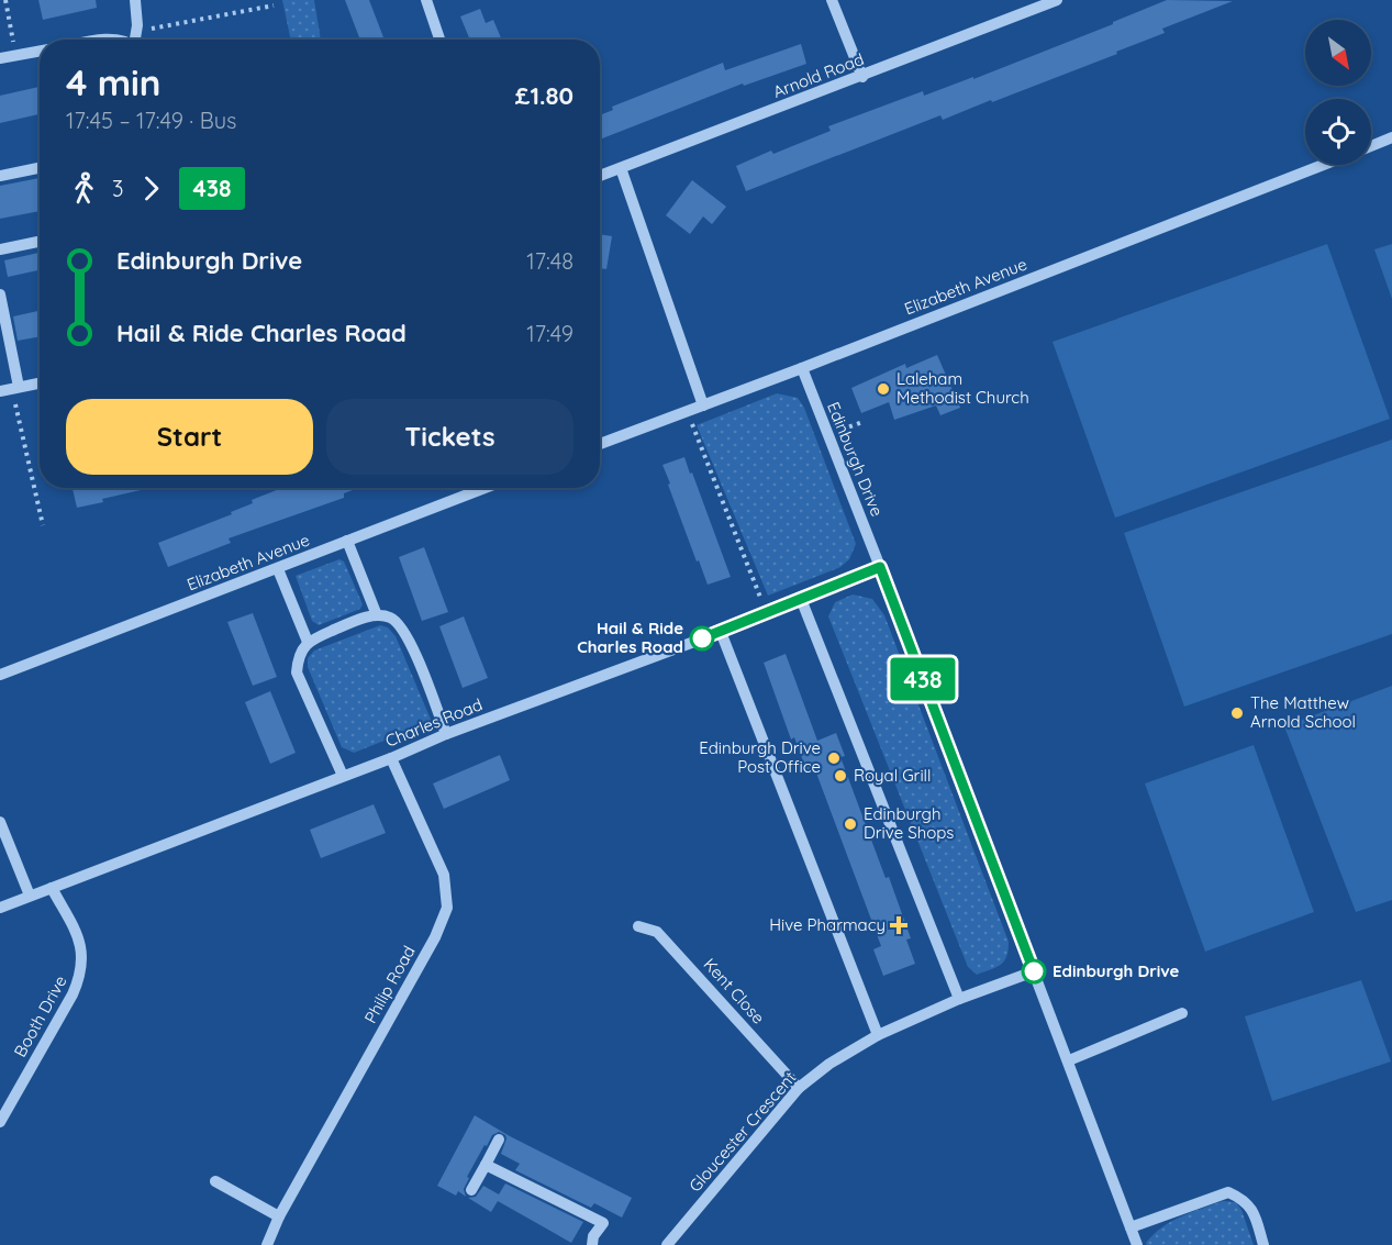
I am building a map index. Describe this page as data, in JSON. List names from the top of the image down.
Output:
{
  "streets": {
    "street": [
      "Arnold Road",
      "Elizabeth Avenue",
      "Edinburgh Drive",
      "Charles Road",
      "Philip Road",
      "Kent Close",
      "Booth Drive",
      "Gloucester Crescent"
    ]
  },
  "crossings": [
    ["Elizabeth Avenue", "Edinburgh Drive"],
    ["Edinburgh Drive", "Charles Road"],
    ["Edinburgh Drive", "Gloucester Crescent"],
    ["Charles Road", "Philip Road"],
    ["Charles Road", "Booth Drive"],
    ["Kent Close", "Gloucester Crescent"]
  ],
  "places": {
    "other": [
      "Laleham Methodist Church",
      "Hail & Ride Charles Road",
      "The Matthew Arnold School",
      "Edinburgh Drive Post Office",
      "Royal Grill",
      "Edinburgh Drive Shops",
      "Edinburgh Drive"
    ],
    "health": ["Hive Pharmacy"]
  },
  "lines": ["bus line 438"],
  "north": "bottom right",
  "page": {
    "on_map": "438",
    "heading": ["4 min", "17:45 – 17:49 · Bus", "£1.80"],
    "legs": ["3", "438"],
    "list": [
      {
        "name": "Edinburgh Drive",
        "value": "17:48"
      },
      {
        "name": "Hail & Ride Charles Road",
        "value": "17:49"
      }
    ],
    "buttons": ["Start", "Tickets"]
  }
}
